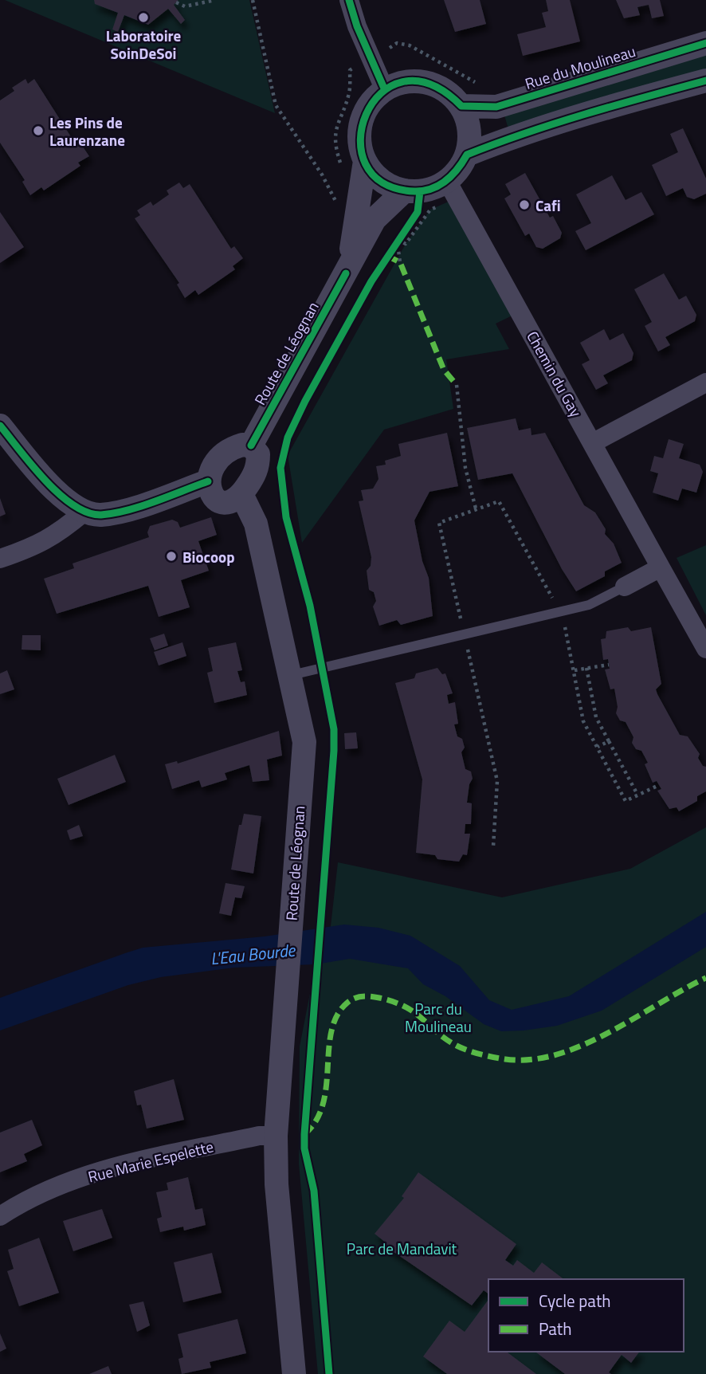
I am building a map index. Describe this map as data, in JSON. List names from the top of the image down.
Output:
{
  "streets": {
    "street": [
      "Rue du Moulineau",
      "Route de Léognan",
      "Chemin du Gay",
      "Rue Marie Espelette"
    ]
  },
  "crossings": [
    ["Rue du Moulineau", "Route de Léognan"],
    ["Rue du Moulineau", "Chemin du Gay"],
    ["Route de Léognan", "Chemin du Gay"],
    ["Route de Léognan", "Rue Marie Espelette"]
  ],
  "water": ["L'Eau Bourde"],
  "parks": ["Parc du Moulineau", "Parc de Mandavit"],
  "places": [
    "Laboratoire SoinDeSoi",
    "Les Pins de Laurenzane",
    "Cafi",
    "Biocoop"
  ],
  "legend": ["Cycle path", "Path"]
}
